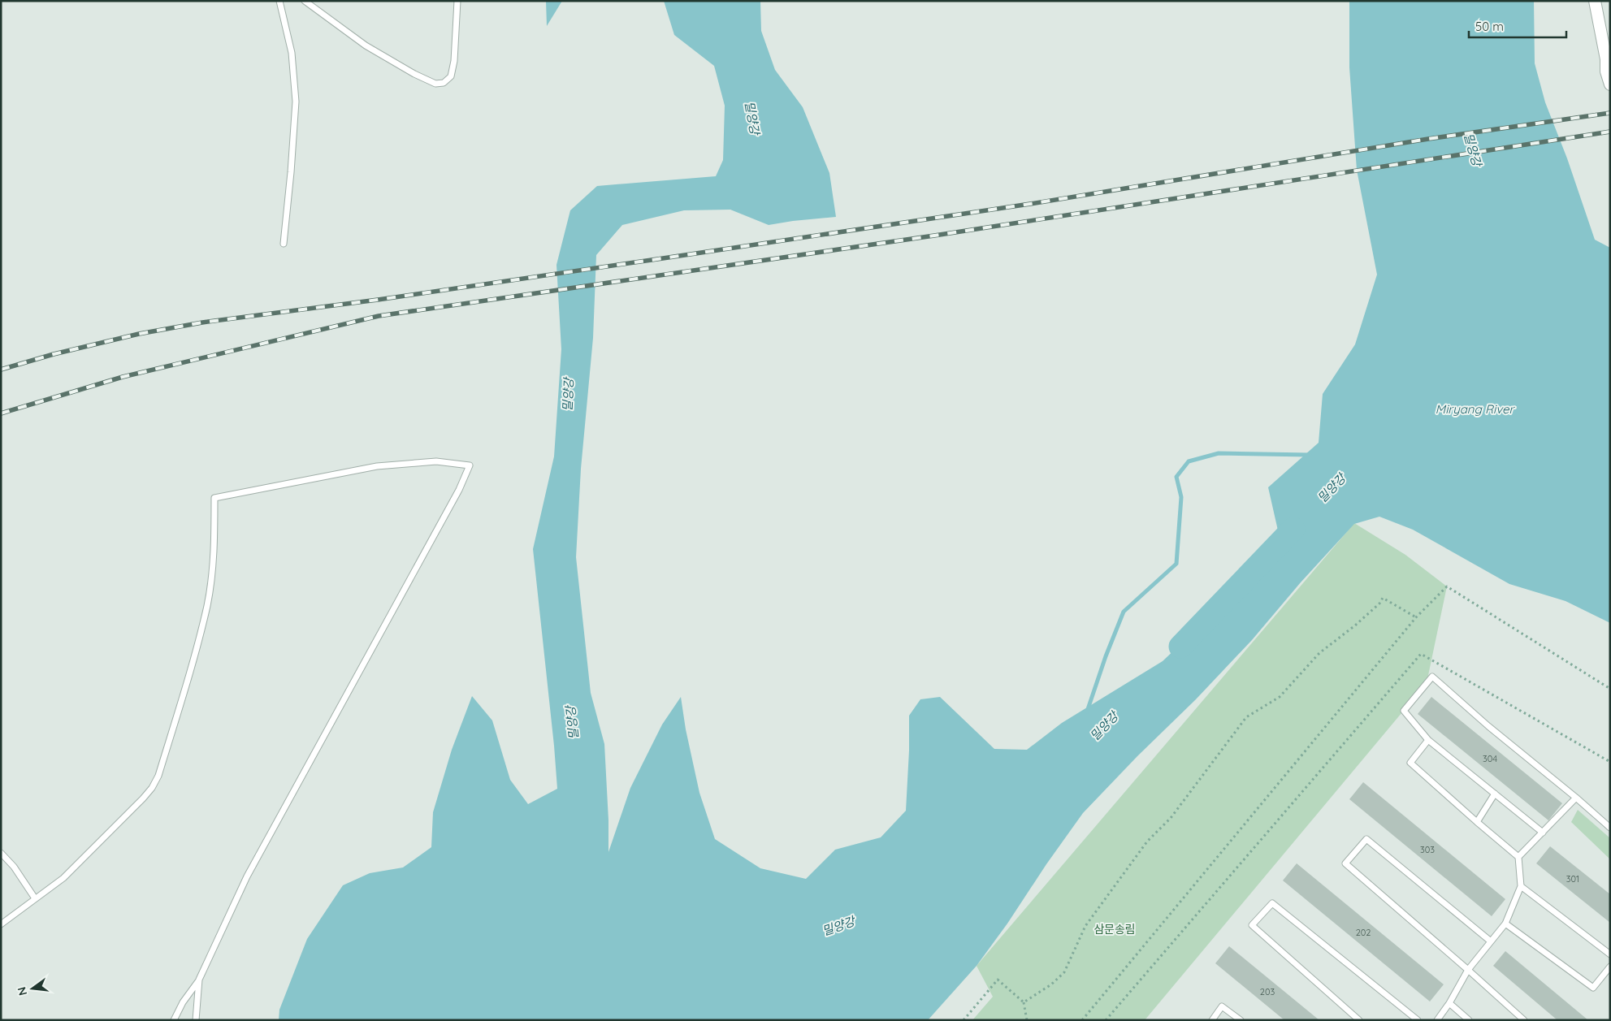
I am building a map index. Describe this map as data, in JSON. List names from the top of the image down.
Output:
{
  "water": ["밀양강", "Miryang River"],
  "parks": ["삼문송림"],
  "house_numbers": [
    "304",
    "303",
    "301",
    "202",
    "203"
  ],
  "scale_bar": "50 m",
  "north": "left"
}
